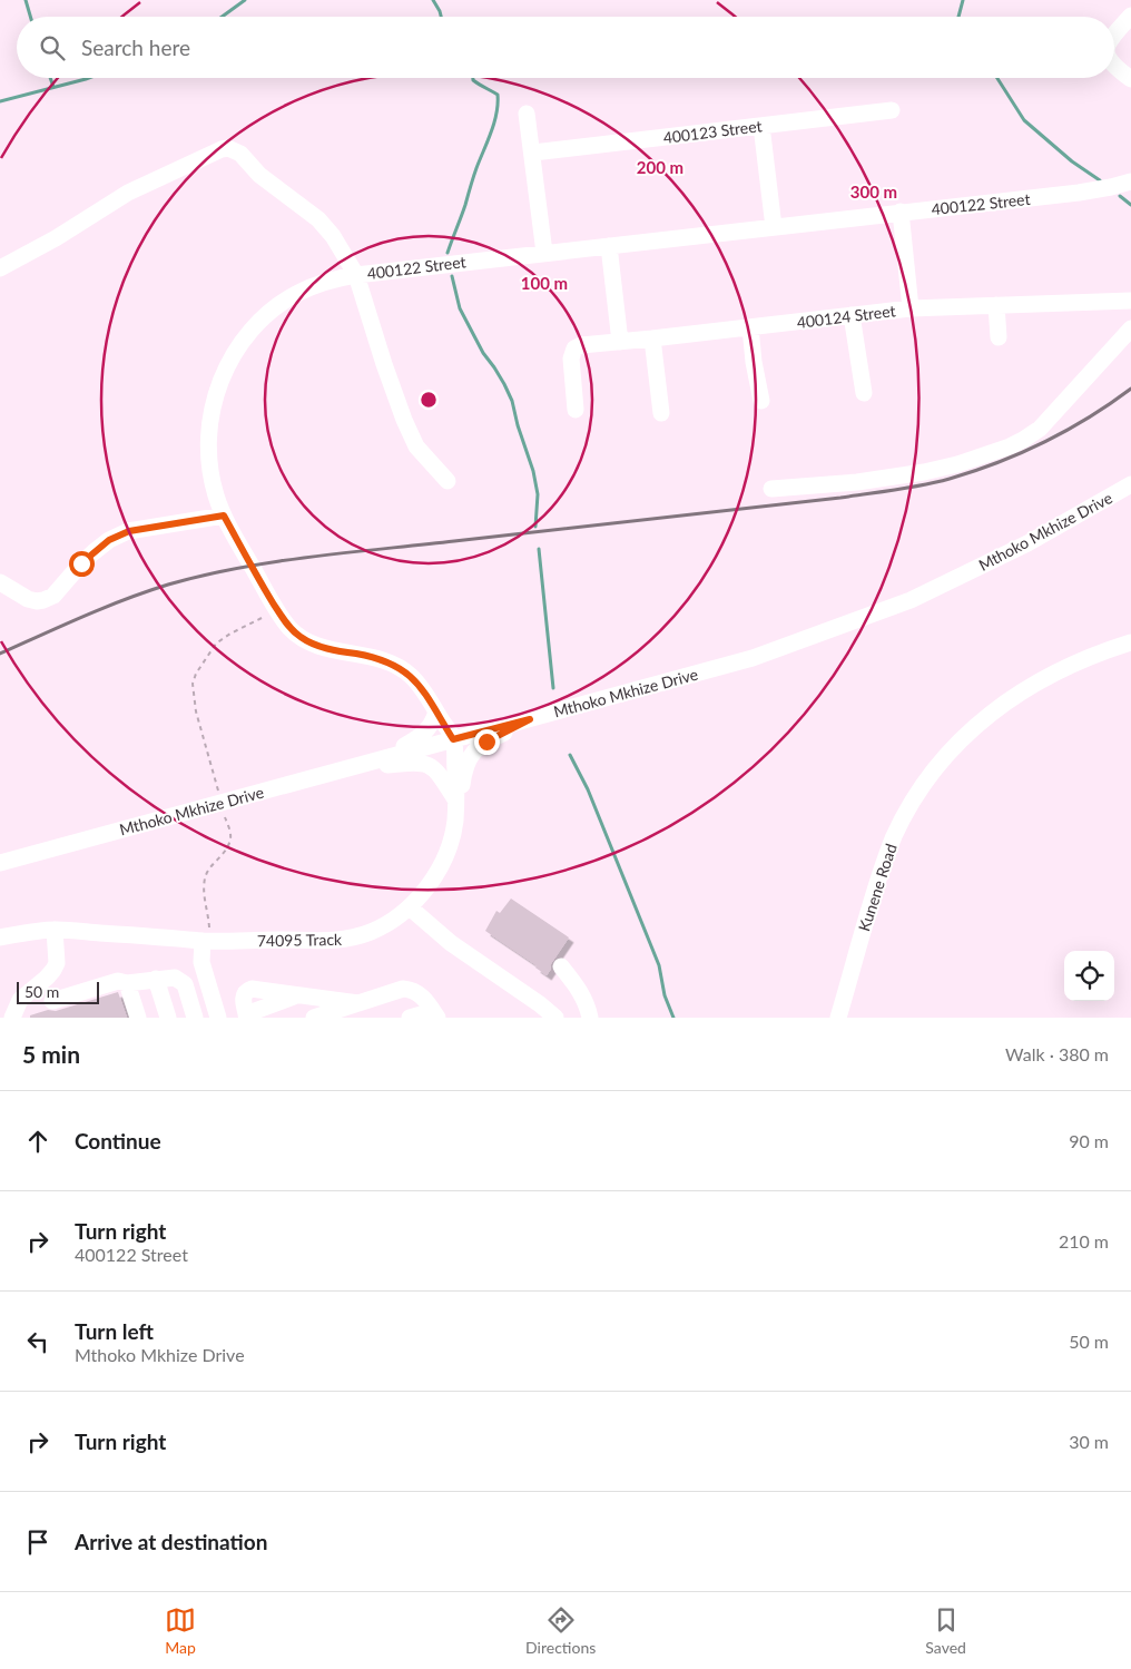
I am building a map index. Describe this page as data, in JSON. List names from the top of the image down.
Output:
{
  "streets": {
    "street": [
      "400123 Street",
      "400122 Street",
      "400124 Street",
      "Mthoko Mkhize Drive",
      "Kunene Road",
      "74095 Track"
    ]
  },
  "crossings": [
    ["400122 Street", "Mthoko Mkhize Drive"],
    ["400122 Street", "74095 Track"],
    ["Mthoko Mkhize Drive", "74095 Track"]
  ],
  "scale_bar": "50 m",
  "page": {
    "search": "Search here",
    "scale": "50 m",
    "heading": ["5 min", "Walk · 380 m"],
    "list": [
      ["Continue", "90 m"],
      ["Turn right", "400122 Street", "210 m"],
      ["Turn left", "Mthoko Mkhize Drive", "50 m"],
      ["Turn right", "30 m"],
      "Arrive at destination"
    ],
    "nav": ["Map", "Directions", "Saved"]
  },
  "rings": ["200 m", "300 m", "100 m"]
}
